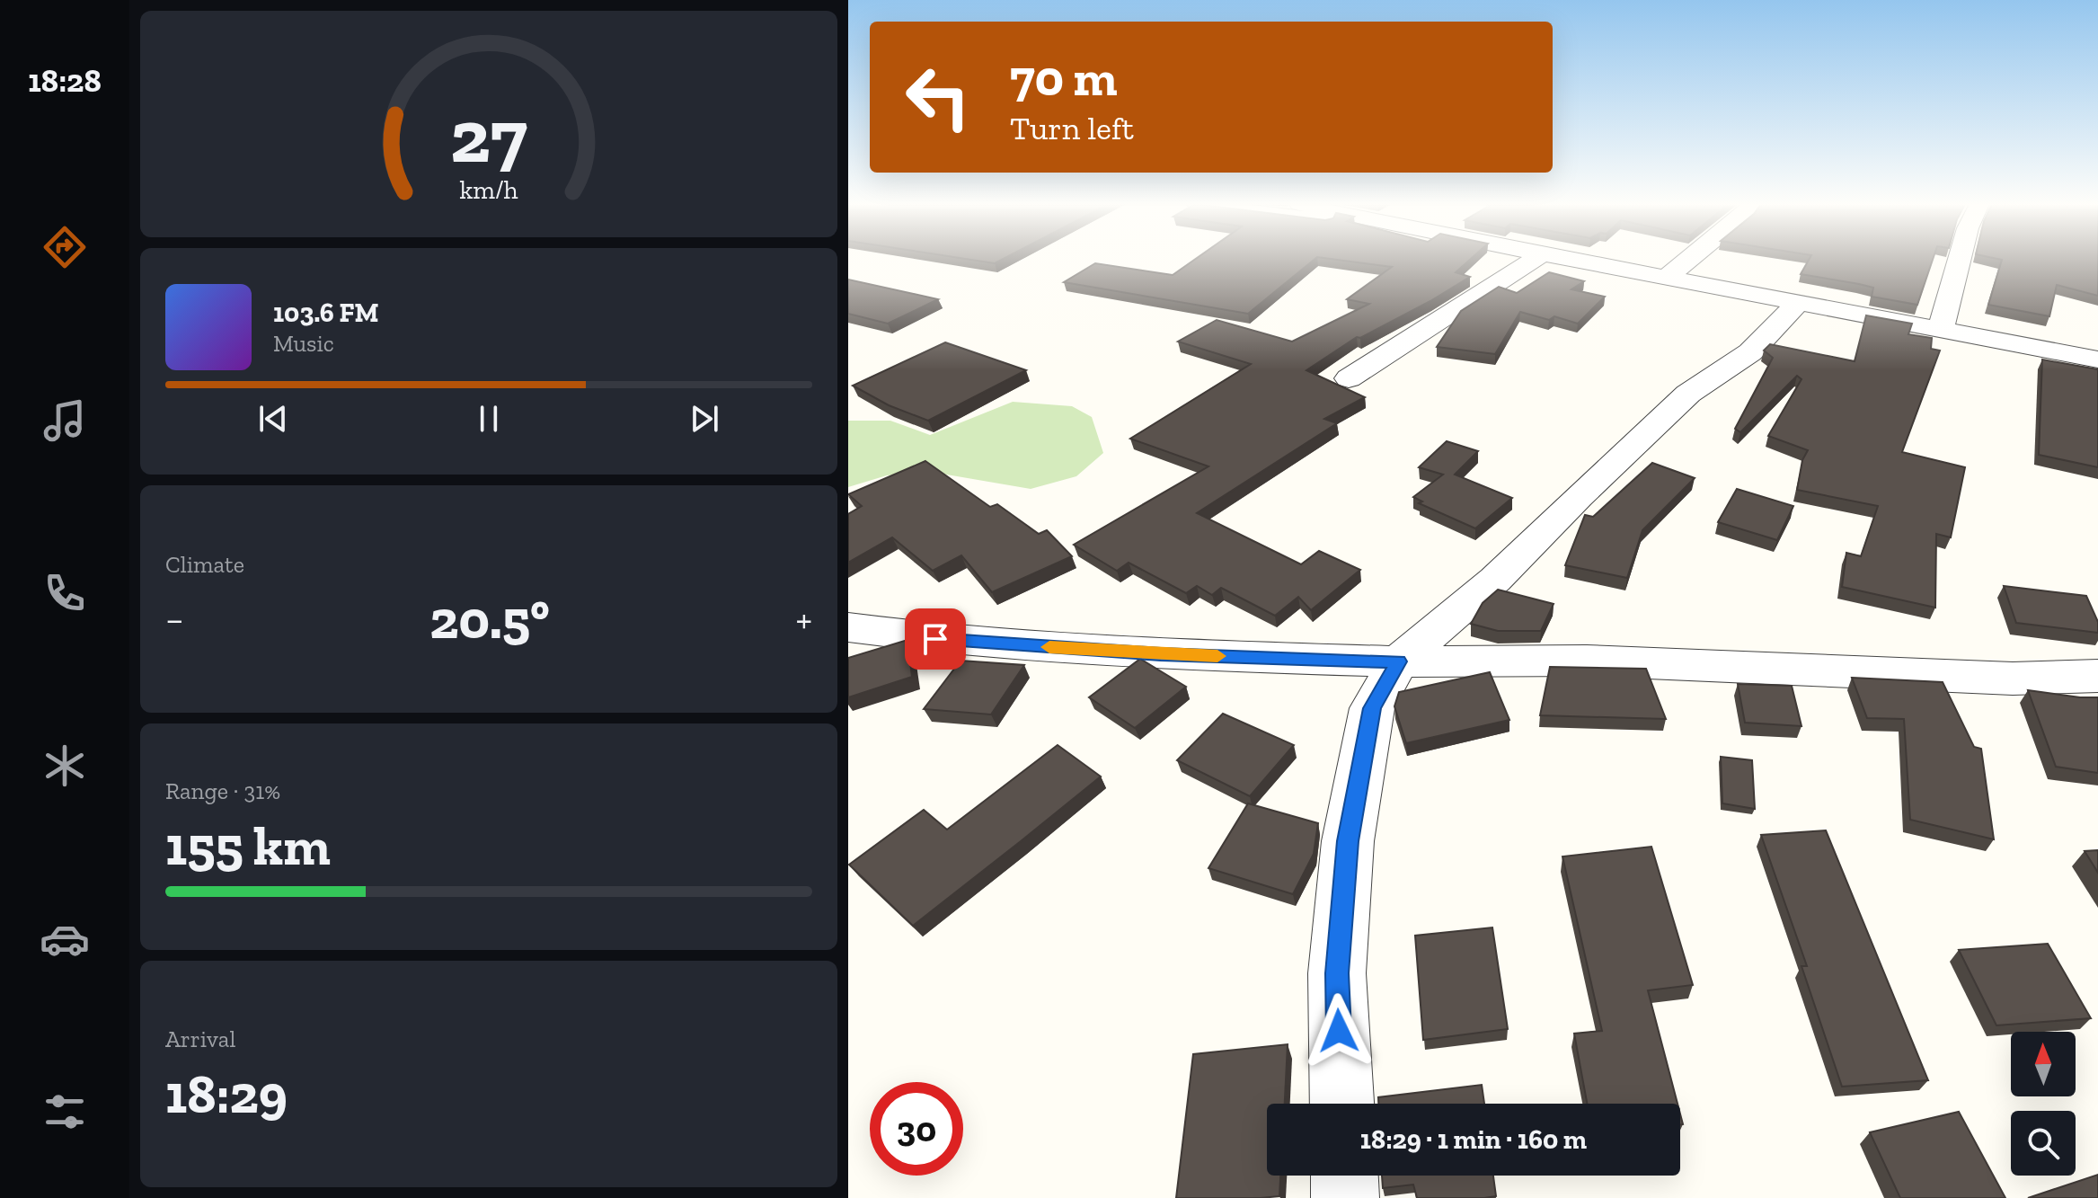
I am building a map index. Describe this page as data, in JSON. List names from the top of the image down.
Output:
{
  "north": "top",
  "page": {
    "tabs": "18:28",
    "turn": ["70 m", "Turn left"],
    "song": ["103.6 FM", "Music"],
    "tile": [
      "Climate",
      ["Range · 31%", "155 km"],
      ["Arrival", "18:29"]
    ],
    "heat": ["−", "20.5°", "+"],
    "limit": "30",
    "trip": "18:29 · 1 min · 160 m",
    "gauge": ["27", "km/h"]
  }
}
